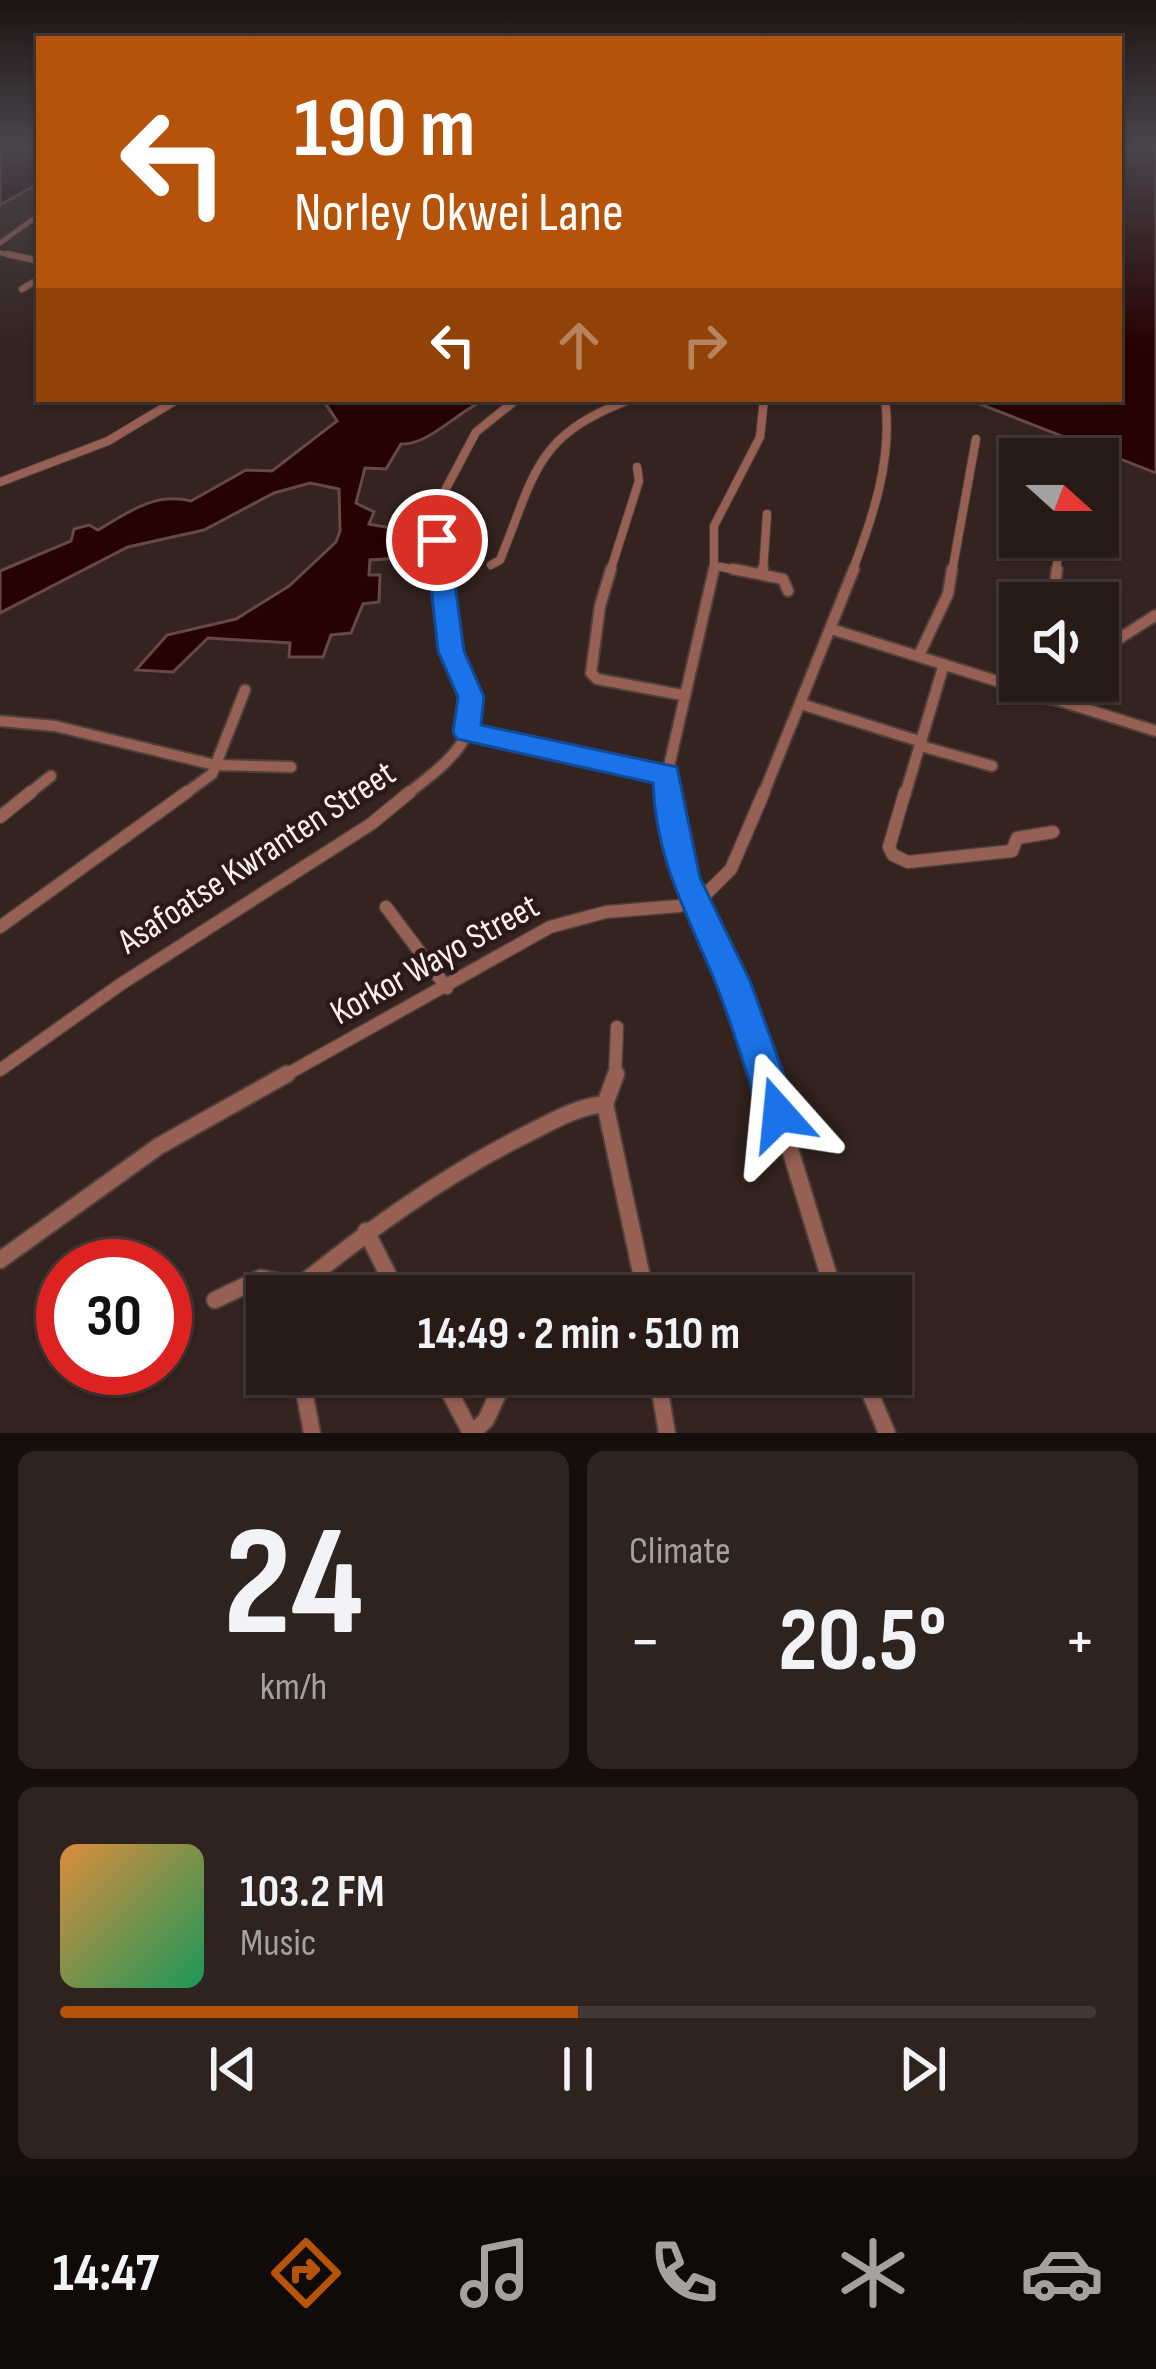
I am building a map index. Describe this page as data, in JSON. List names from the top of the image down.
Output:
{
  "streets": {
    "street": ["Asafoatse Kwranten Street", "Korkor Wayo Street"]
  },
  "north": "right",
  "page": {
    "turn": ["190 m", "Norley Okwei Lane"],
    "limit": "30",
    "trip": "14:49 · 2 min · 510 m",
    "tile": [
      ["24", "km/h"],
      "Climate"
    ],
    "heat": ["−", "20.5°", "+"],
    "song": ["103.2 FM", "Music"],
    "tabs": "14:47"
  }
}
